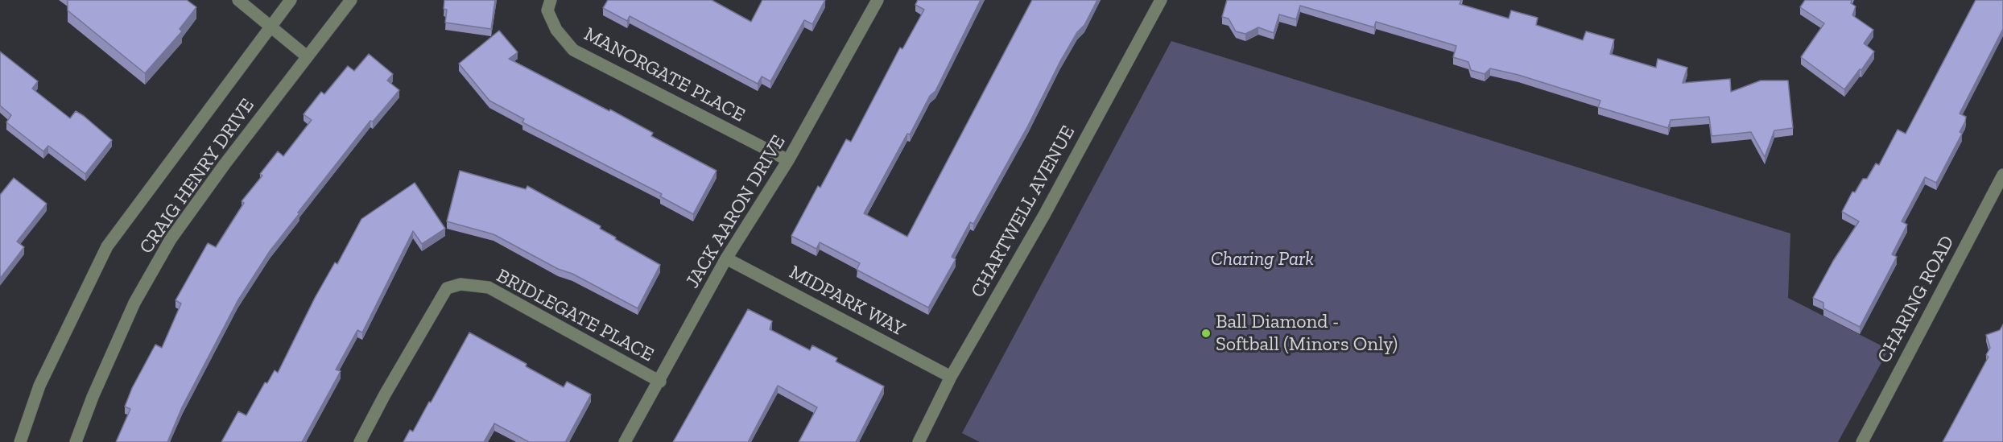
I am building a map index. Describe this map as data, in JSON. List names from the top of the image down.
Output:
{
  "streets": {
    "street": [
      "MANORGATE PLACE",
      "CRAIG HENRY DRIVE",
      "JACK AARON DRIVE",
      "CHARTWELL AVENUE",
      "CHARING ROAD",
      "MIDPARK WAY",
      "BRIDLEGATE PLACE"
    ]
  },
  "crossings": [
    ["MANORGATE PLACE", "JACK AARON DRIVE"],
    ["JACK AARON DRIVE", "MIDPARK WAY"],
    ["JACK AARON DRIVE", "BRIDLEGATE PLACE"],
    ["CHARTWELL AVENUE", "MIDPARK WAY"]
  ],
  "parks": ["Charing Park"],
  "places": ["Ball Diamond - Softball (Minors Only)"]
}
